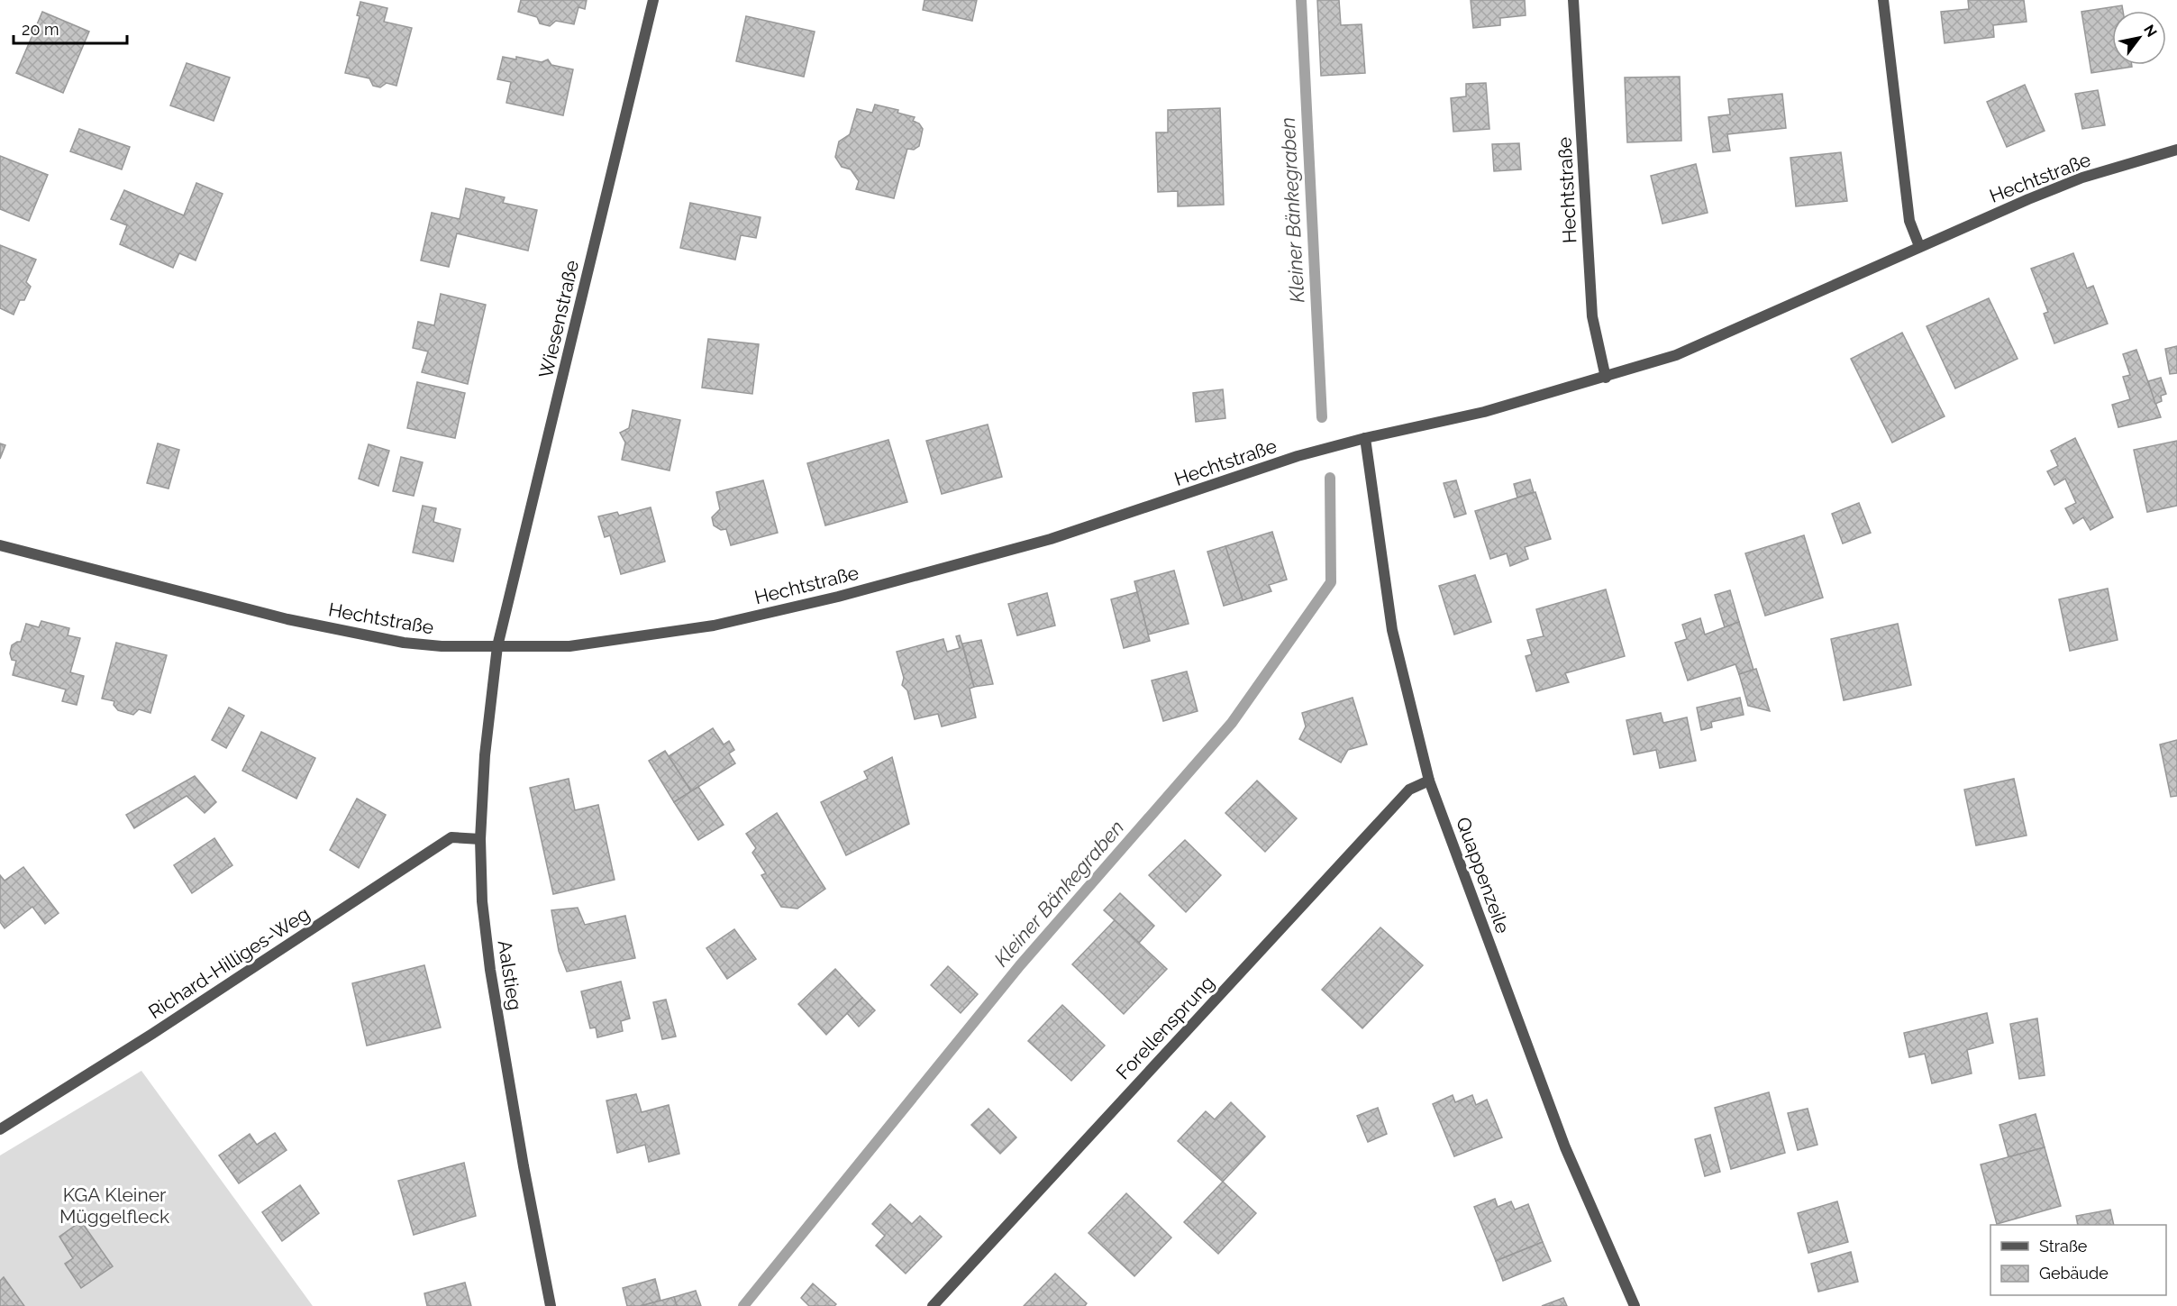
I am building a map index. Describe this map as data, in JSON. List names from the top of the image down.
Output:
{
  "streets": {
    "street": [
      "Hechtstraße",
      "Wiesenstraße",
      "Quappenzeile",
      "Richard-Hilliges-Weg",
      "Aalstieg",
      "Forellensprung"
    ]
  },
  "crossings": [
    ["Hechtstraße", "Wiesenstraße"],
    ["Hechtstraße", "Quappenzeile"],
    ["Hechtstraße", "Aalstieg"],
    ["Wiesenstraße", "Aalstieg"],
    ["Quappenzeile", "Forellensprung"],
    ["Richard-Hilliges-Weg", "Aalstieg"]
  ],
  "water": ["Kleiner Bänkegraben"],
  "parks": ["KGA Kleiner Müggelfleck"],
  "legend": ["Straße", "Gebäude"],
  "scale_bar": "20 m",
  "north": "top right"
}
